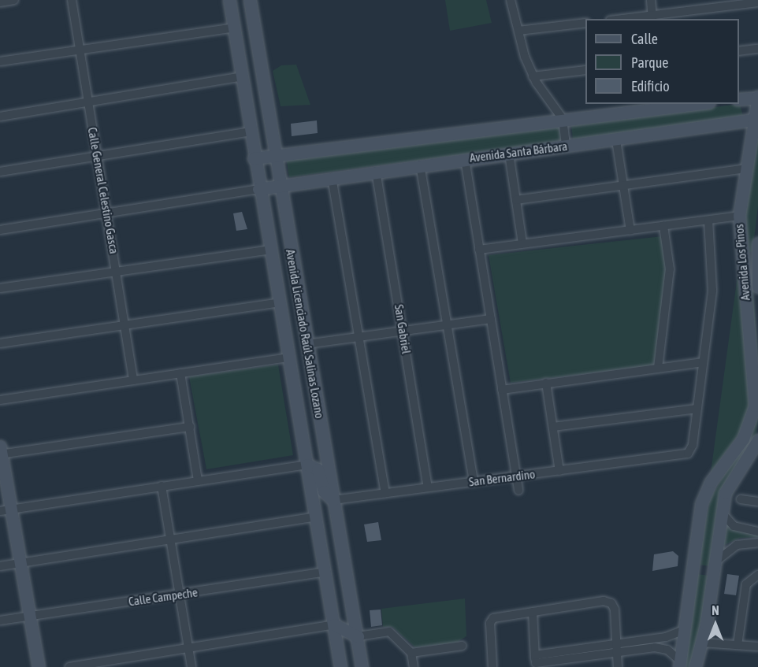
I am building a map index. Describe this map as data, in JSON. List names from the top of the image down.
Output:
{
  "streets": {
    "street": [
      "Avenida Santa Bárbara",
      "Calle General Celestino Gasca",
      "Avenida Los Pinos",
      "San Gabriel",
      "Avenida Licenciado Raúl Salinas Lozano",
      "San Bernardino",
      "Calle Campeche"
    ]
  },
  "crossings": [
    ["Avenida Santa Bárbara", "Avenida Los Pinos"],
    ["Avenida Santa Bárbara", "San Gabriel"],
    ["Avenida Santa Bárbara", "Avenida Licenciado Raúl Salinas Lozano"],
    ["San Gabriel", "San Bernardino"],
    ["Avenida Licenciado Raúl Salinas Lozano", "San Bernardino"],
    ["Avenida Licenciado Raúl Salinas Lozano", "Calle Campeche"]
  ],
  "legend": ["Calle", "Parque", "Edificio"],
  "north": "top"
}
